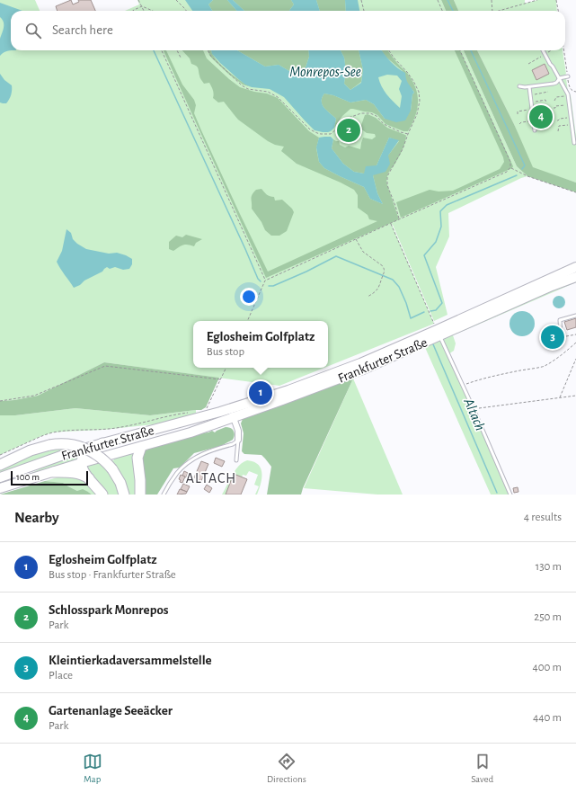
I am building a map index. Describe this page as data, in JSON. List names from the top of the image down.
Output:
{
  "streets": {
    "main road": ["Frankfurter Straße"]
  },
  "districts": ["ALTACH"],
  "water": ["Monrepos-See", "Altach"],
  "scale_bar": "100 m",
  "page": {
    "search": "Search here",
    "pins": [
      "4",
      "2",
      "3",
      "1"
    ],
    "popup": ["Eglosheim Golfplatz", "Bus stop"],
    "scale": "100 m",
    "heading": ["Nearby", "4 results"],
    "list": [
      {
        "mark": "1",
        "name": "Eglosheim Golfplatz",
        "note": "Bus stop · Frankfurter Straße",
        "value": "130 m"
      },
      {
        "mark": "2",
        "name": "Schlosspark Monrepos",
        "note": "Park",
        "value": "250 m"
      },
      {
        "mark": "3",
        "name": "Kleintierkadaversammelstelle",
        "note": "Place",
        "value": "400 m"
      },
      {
        "mark": "4",
        "name": "Gartenanlage Seeäcker",
        "note": "Park",
        "value": "440 m"
      }
    ],
    "nav": ["Map", "Directions", "Saved"]
  }
}
